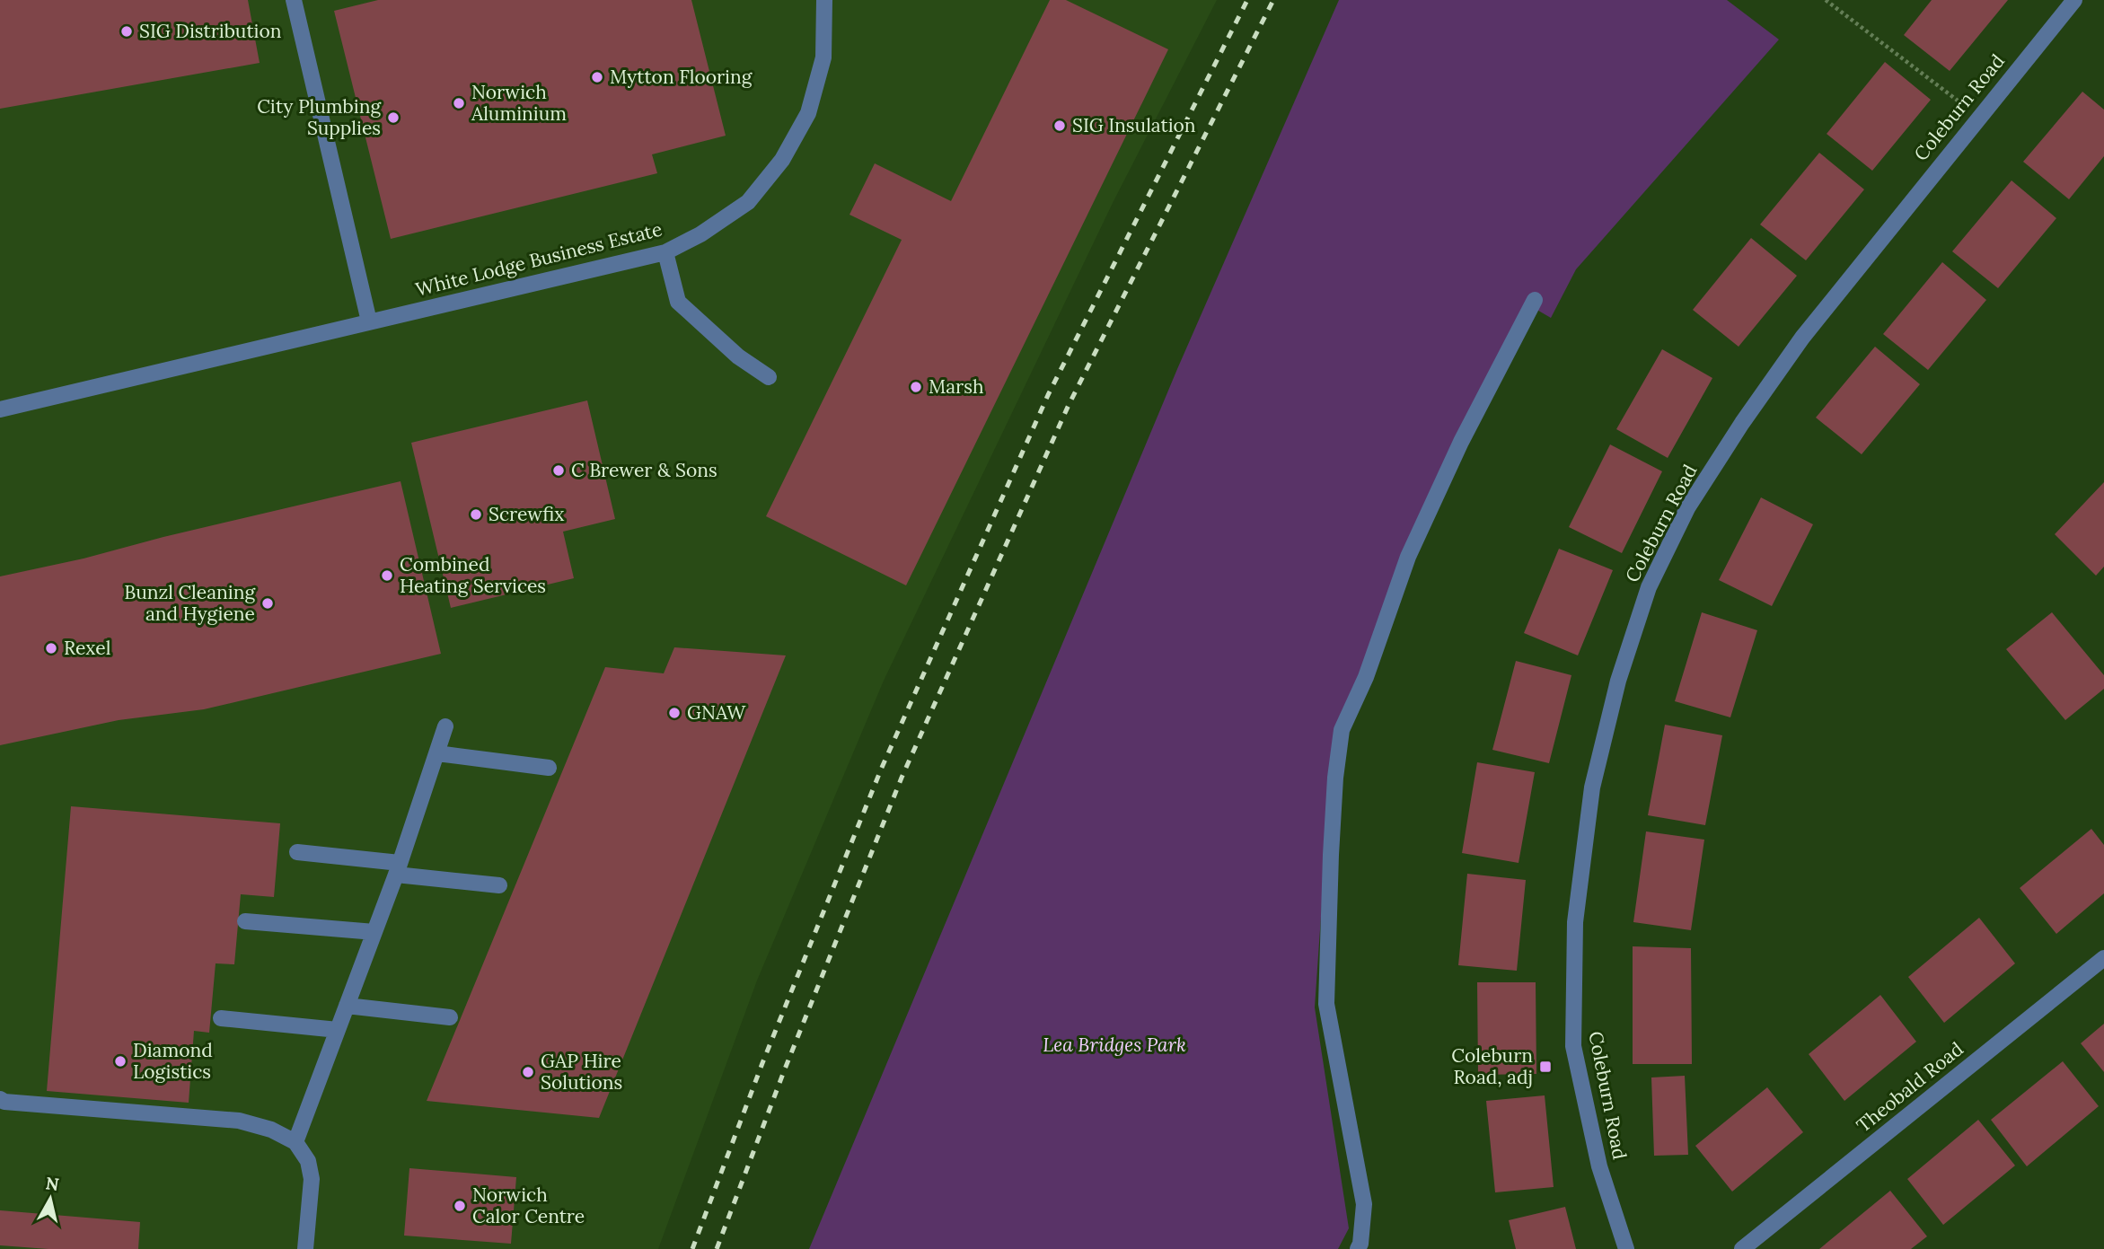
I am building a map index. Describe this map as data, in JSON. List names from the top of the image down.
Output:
{
  "streets": {
    "street": ["Coleburn Road", "White Lodge Business Estate", "Theobald Road"]
  },
  "parks": ["Lea Bridges Park"],
  "places": {
    "other": [
      "SIG Distribution",
      "Mytton Flooring",
      "Norwich Aluminium",
      "City Plumbing Supplies",
      "SIG Insulation",
      "Marsh",
      "C Brewer & Sons",
      "Screwfix",
      "Combined Heating Services",
      "Bunzl Cleaning and Hygiene",
      "Rexel",
      "GNAW",
      "Diamond Logistics",
      "GAP Hire Solutions",
      "Norwich Calor Centre"
    ],
    "transit": ["Coleburn Road, adj"]
  },
  "north": "top"
}
